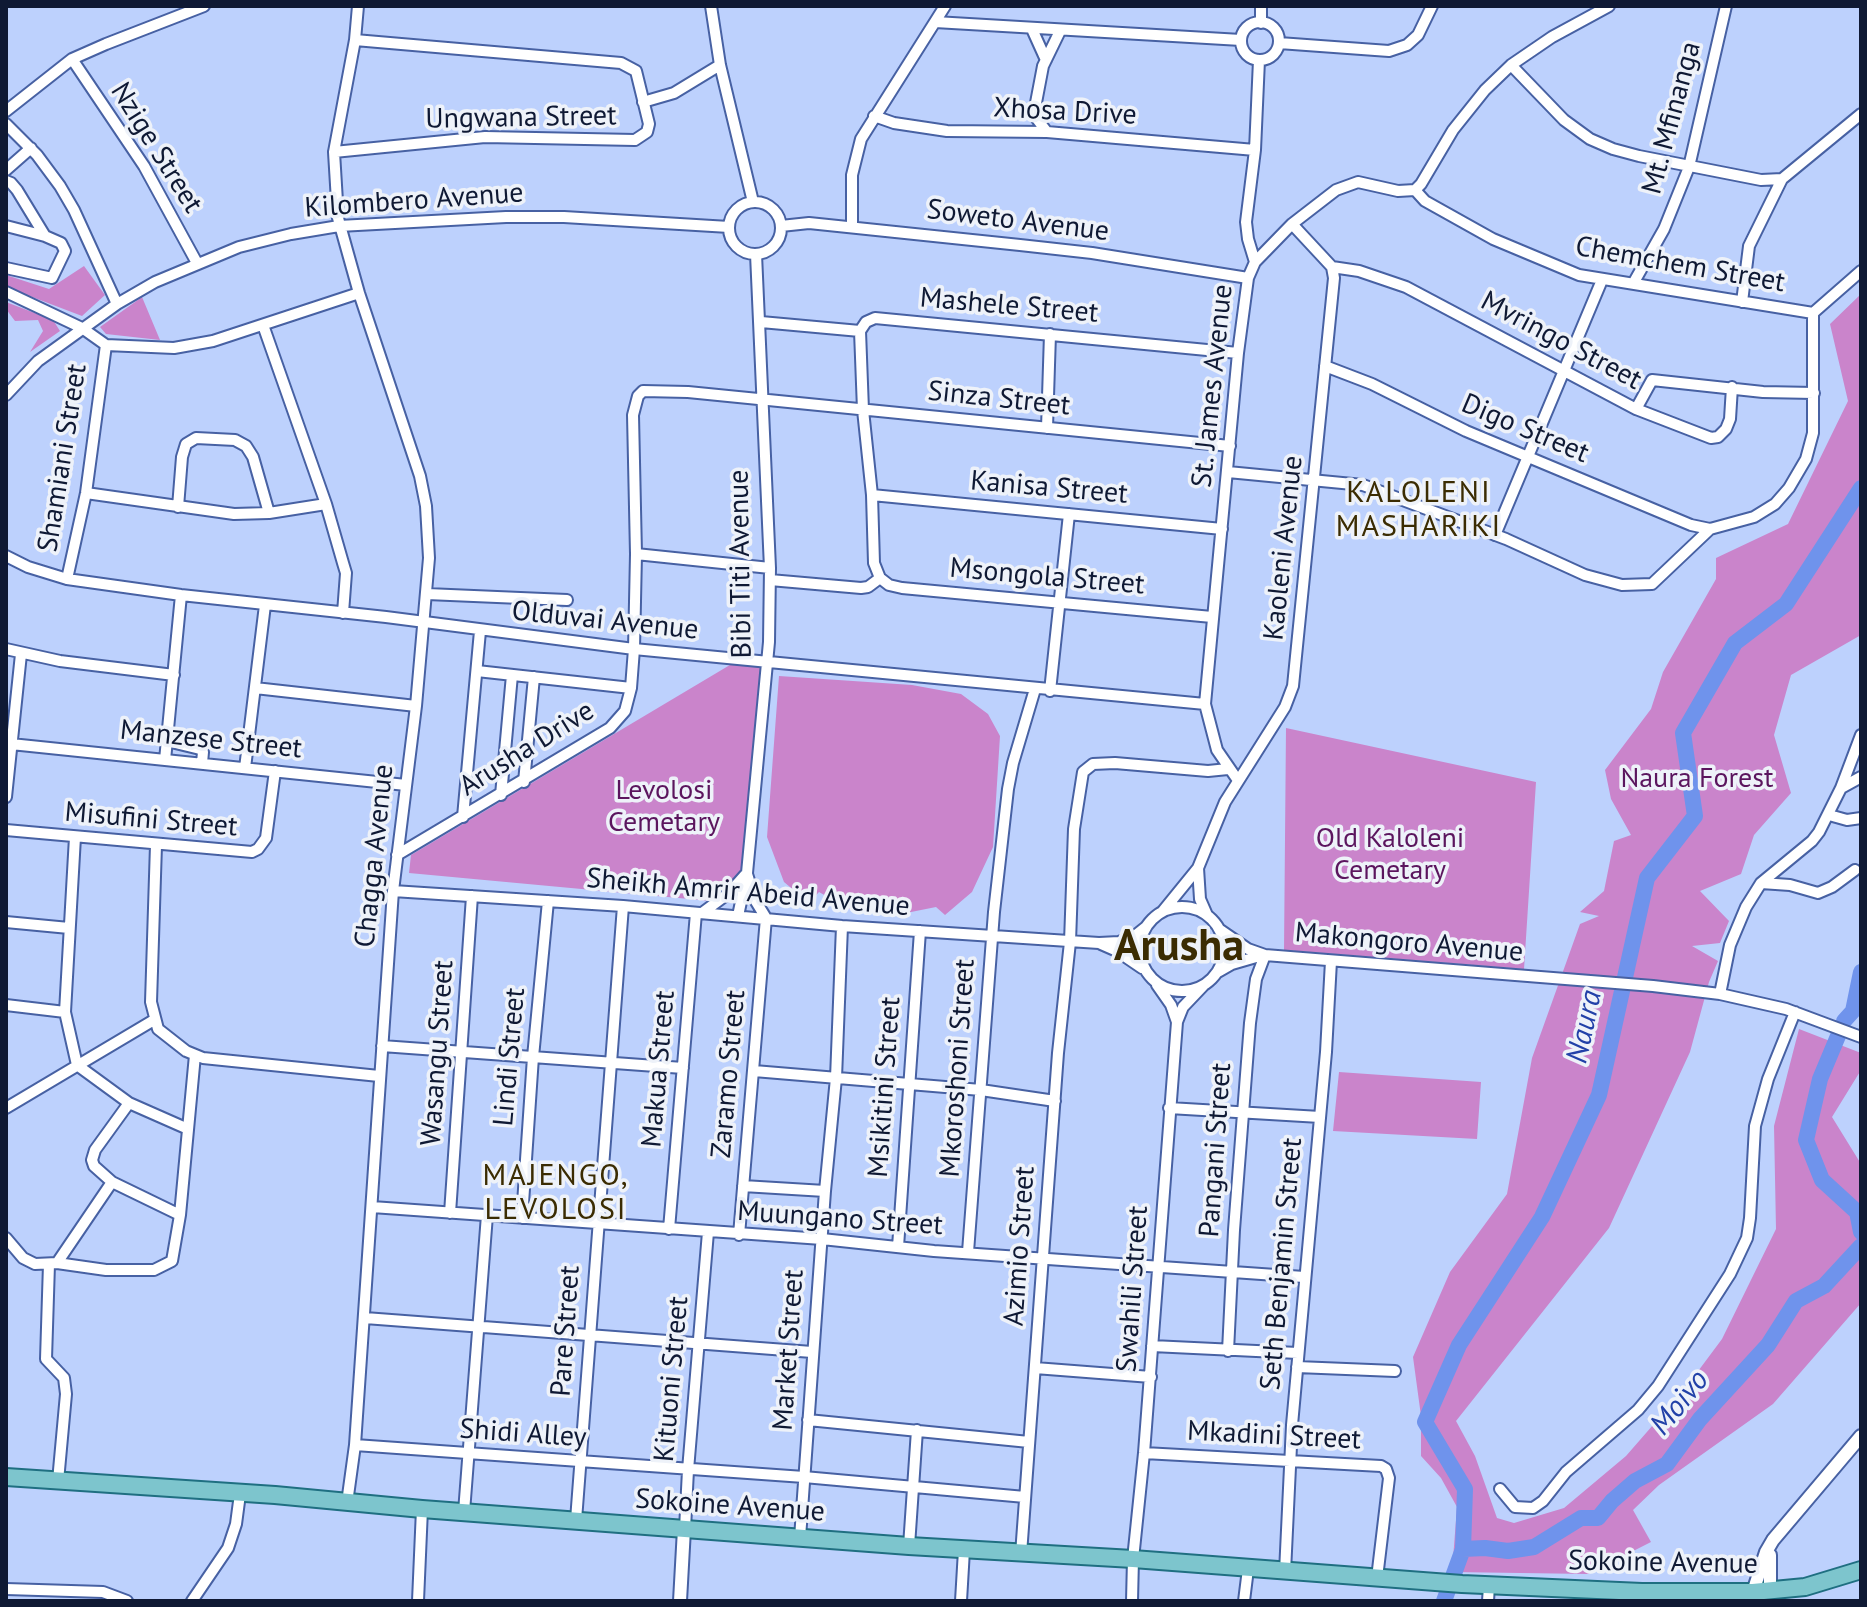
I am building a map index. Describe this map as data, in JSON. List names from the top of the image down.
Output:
{
  "streets": {
    "main road": ["Sokoine Avenue"],
    "street": [
      "Xhosa Drive",
      "Ungwana Street",
      "Mt. Mfinanga",
      "Nzige Street",
      "Kilombero Avenue",
      "Soweto Avenue",
      "Chemchem Street",
      "Mashele Street",
      "Mvringo Street",
      "St. James Avenue",
      "Sinza Street",
      "Digo Street",
      "Shamiani Street",
      "Kanisa Street",
      "Kaoleni Avenue",
      "Bibi Titi Avenue",
      "Msongola Street",
      "Olduvai Avenue",
      "Manzese Street",
      "Arusha Drive",
      "Misufini Street",
      "Chagga Avenue",
      "Sheikh Amrir Abeid Avenue",
      "Makongoro Avenue",
      "Wasangu Street",
      "Lindi Street",
      "Mkoroshoni Street",
      "Makua Street",
      "Zaramo Street",
      "Msikitini Street",
      "Pangani Street",
      "Muungano Street",
      "Azimio Street",
      "Seth Benjamin Street",
      "Swahili Street",
      "Pare Street",
      "Market Street",
      "Kituoni Street",
      "Shidi Alley",
      "Mkadini Street"
    ]
  },
  "crossings": [
    ["Ungwana Street", "Chagga Avenue"],
    ["Mt. Mfinanga", "Chemchem Street"],
    ["Nzige Street", "Kilombero Avenue"],
    ["Kilombero Avenue", "Soweto Avenue"],
    ["Kilombero Avenue", "Bibi Titi Avenue"],
    ["Kilombero Avenue", "Chagga Avenue"],
    ["Soweto Avenue", "St. James Avenue"],
    ["Soweto Avenue", "Bibi Titi Avenue"],
    ["Chemchem Street", "St. James Avenue"],
    ["Mashele Street", "St. James Avenue"],
    ["Mvringo Street", "Kaoleni Avenue"],
    ["St. James Avenue", "Sinza Street"],
    ["St. James Avenue", "Kanisa Street"],
    ["St. James Avenue", "Kaoleni Avenue"],
    ["St. James Avenue", "Msongola Street"],
    ["St. James Avenue", "Olduvai Avenue"],
    ["St. James Avenue", "Azimio Street"],
    ["Sinza Street", "Bibi Titi Avenue"],
    ["Sinza Street", "Arusha Drive"],
    ["Digo Street", "Kaoleni Avenue"],
    ["Shamiani Street", "Olduvai Avenue"],
    ["Kaoleni Avenue", "Makongoro Avenue"],
    ["Kaoleni Avenue", "Swahili Street"],
    ["Bibi Titi Avenue", "Olduvai Avenue"],
    ["Bibi Titi Avenue", "Sheikh Amrir Abeid Avenue"],
    ["Olduvai Avenue", "Arusha Drive"],
    ["Olduvai Avenue", "Chagga Avenue"],
    ["Olduvai Avenue", "Mkoroshoni Street"],
    ["Manzese Street", "Misufini Street"],
    ["Manzese Street", "Chagga Avenue"],
    ["Arusha Drive", "Chagga Avenue"],
    ["Chagga Avenue", "Sheikh Amrir Abeid Avenue"],
    ["Chagga Avenue", "Muungano Street"],
    ["Chagga Avenue", "Shidi Alley"],
    ["Chagga Avenue", "Sokoine Avenue"],
    ["Sheikh Amrir Abeid Avenue", "Wasangu Street"],
    ["Sheikh Amrir Abeid Avenue", "Lindi Street"],
    ["Sheikh Amrir Abeid Avenue", "Mkoroshoni Street"],
    ["Sheikh Amrir Abeid Avenue", "Makua Street"],
    ["Sheikh Amrir Abeid Avenue", "Zaramo Street"],
    ["Sheikh Amrir Abeid Avenue", "Msikitini Street"],
    ["Sheikh Amrir Abeid Avenue", "Azimio Street"],
    ["Sheikh Amrir Abeid Avenue", "Pare Street"],
    ["Sheikh Amrir Abeid Avenue", "Market Street"],
    ["Makongoro Avenue", "Pangani Street"],
    ["Makongoro Avenue", "Seth Benjamin Street"],
    ["Makongoro Avenue", "Swahili Street"],
    ["Wasangu Street", "Muungano Street"],
    ["Lindi Street", "Muungano Street"],
    ["Mkoroshoni Street", "Muungano Street"],
    ["Makua Street", "Muungano Street"],
    ["Zaramo Street", "Muungano Street"],
    ["Msikitini Street", "Muungano Street"],
    ["Pangani Street", "Muungano Street"],
    ["Muungano Street", "Azimio Street"],
    ["Muungano Street", "Seth Benjamin Street"],
    ["Muungano Street", "Swahili Street"],
    ["Muungano Street", "Pare Street"],
    ["Muungano Street", "Market Street"],
    ["Muungano Street", "Kituoni Street"],
    ["Azimio Street", "Shidi Alley"],
    ["Azimio Street", "Sokoine Avenue"],
    ["Seth Benjamin Street", "Mkadini Street"],
    ["Seth Benjamin Street", "Sokoine Avenue"],
    ["Swahili Street", "Mkadini Street"],
    ["Swahili Street", "Sokoine Avenue"],
    ["Pare Street", "Shidi Alley"],
    ["Pare Street", "Sokoine Avenue"],
    ["Market Street", "Shidi Alley"],
    ["Market Street", "Sokoine Avenue"],
    ["Kituoni Street", "Shidi Alley"],
    ["Kituoni Street", "Sokoine Avenue"],
    ["Mkadini Street", "Sokoine Avenue"]
  ],
  "districts": ["KALOLENI MASHARIKI", "Arusha", "MAJENGO, LEVOLOSI"],
  "water": ["Naura", "Moivo"],
  "parks": ["Naura Forest", "Levolosi Cemetary", "Old Kaloleni Cemetary"]
}
